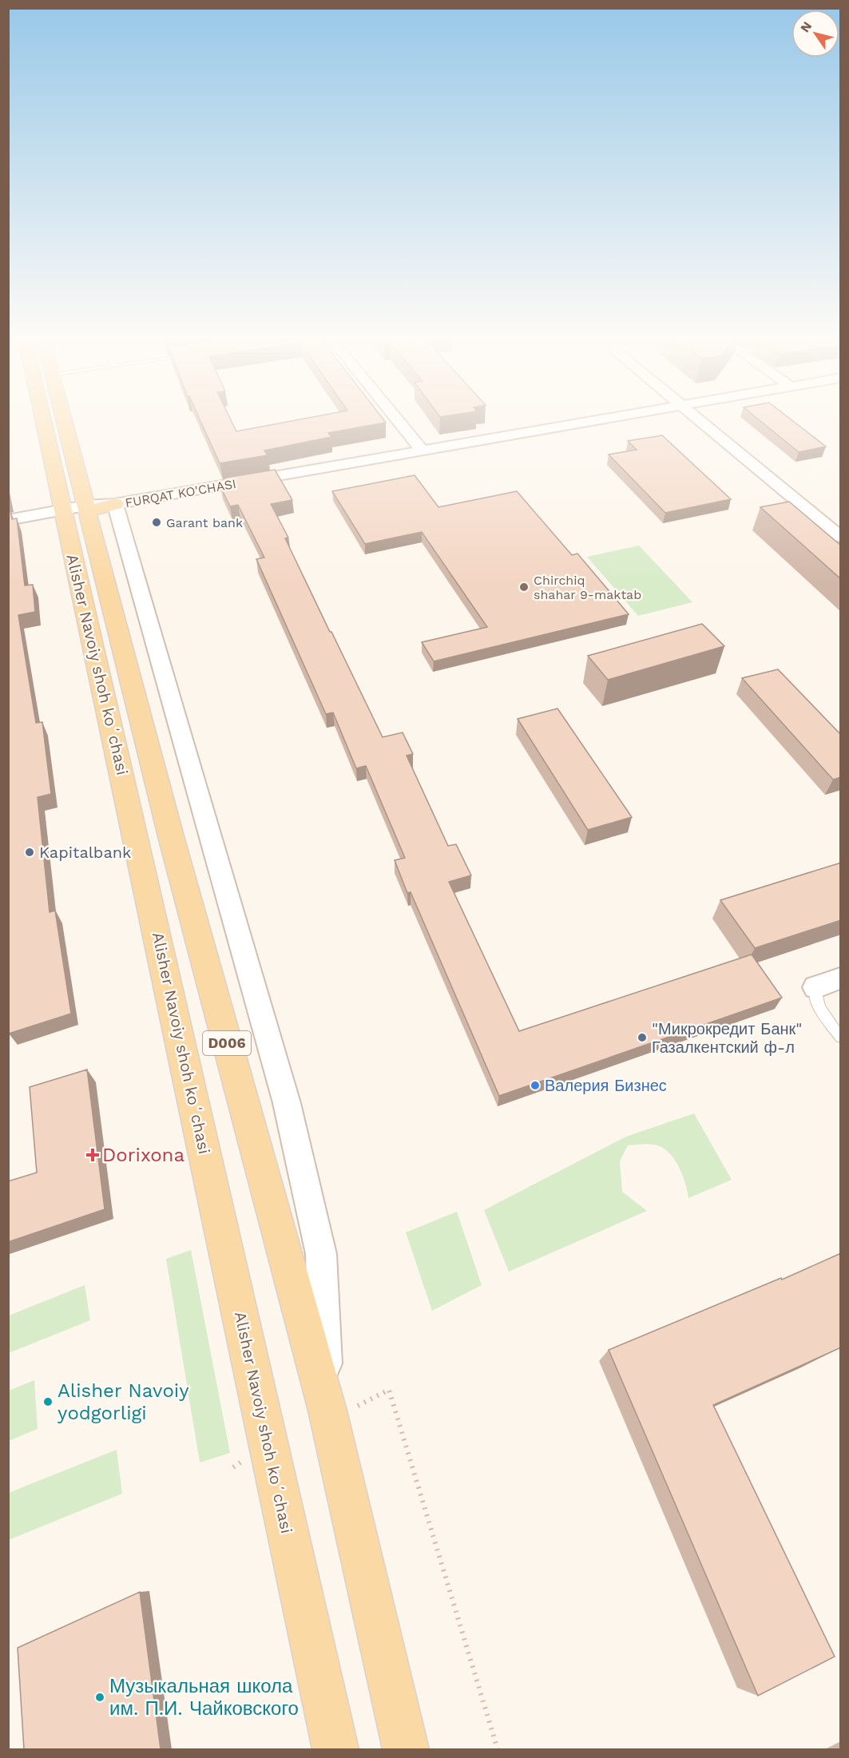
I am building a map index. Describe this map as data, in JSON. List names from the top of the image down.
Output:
{
  "streets": {
    "main road": ["Alisher Navoiy shoh koʻchasi", "D006"],
    "street": ["FURQAT KO'CHASI"]
  },
  "crossings": [
    ["FURQAT KO'CHASI", "Alisher Navoiy shoh koʻchasi"]
  ],
  "places": {
    "other": [
      "Garant bank",
      "Chirchiq shahar 9-maktab",
      "Kapitalbank",
      "\"Микрокредит Банк\" Газалкентский ф-л",
      "Валерия Бизнес",
      "Alisher Navoiy yodgorligi",
      "Музыкальная школа им. П.И. Чайковского"
    ],
    "health": ["Dorixona"]
  },
  "north": "top left"
}
